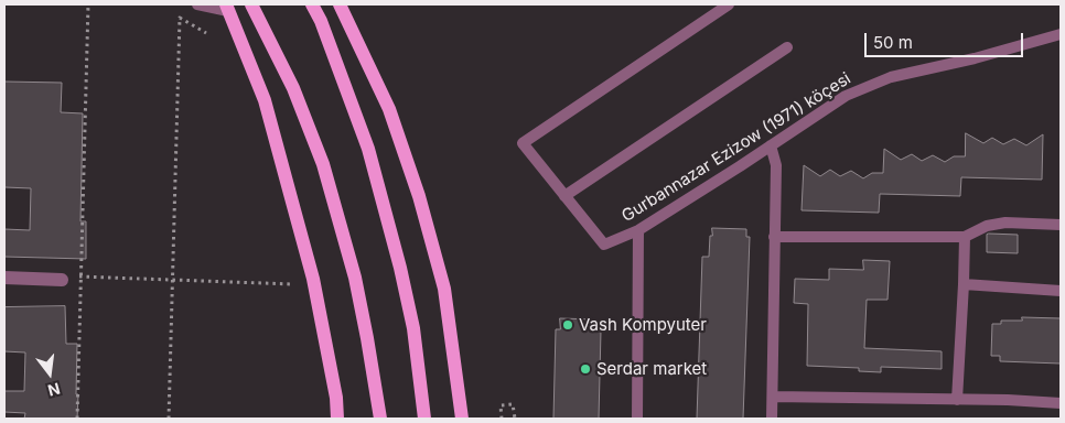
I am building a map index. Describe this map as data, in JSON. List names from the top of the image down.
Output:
{
  "streets": {
    "lane": ["Gurbannazar Ezizow (1971) köçesi"]
  },
  "places": ["Vash Kompyuter", "Serdar market"],
  "scale_bar": "50 m",
  "north": "bottom"
}
